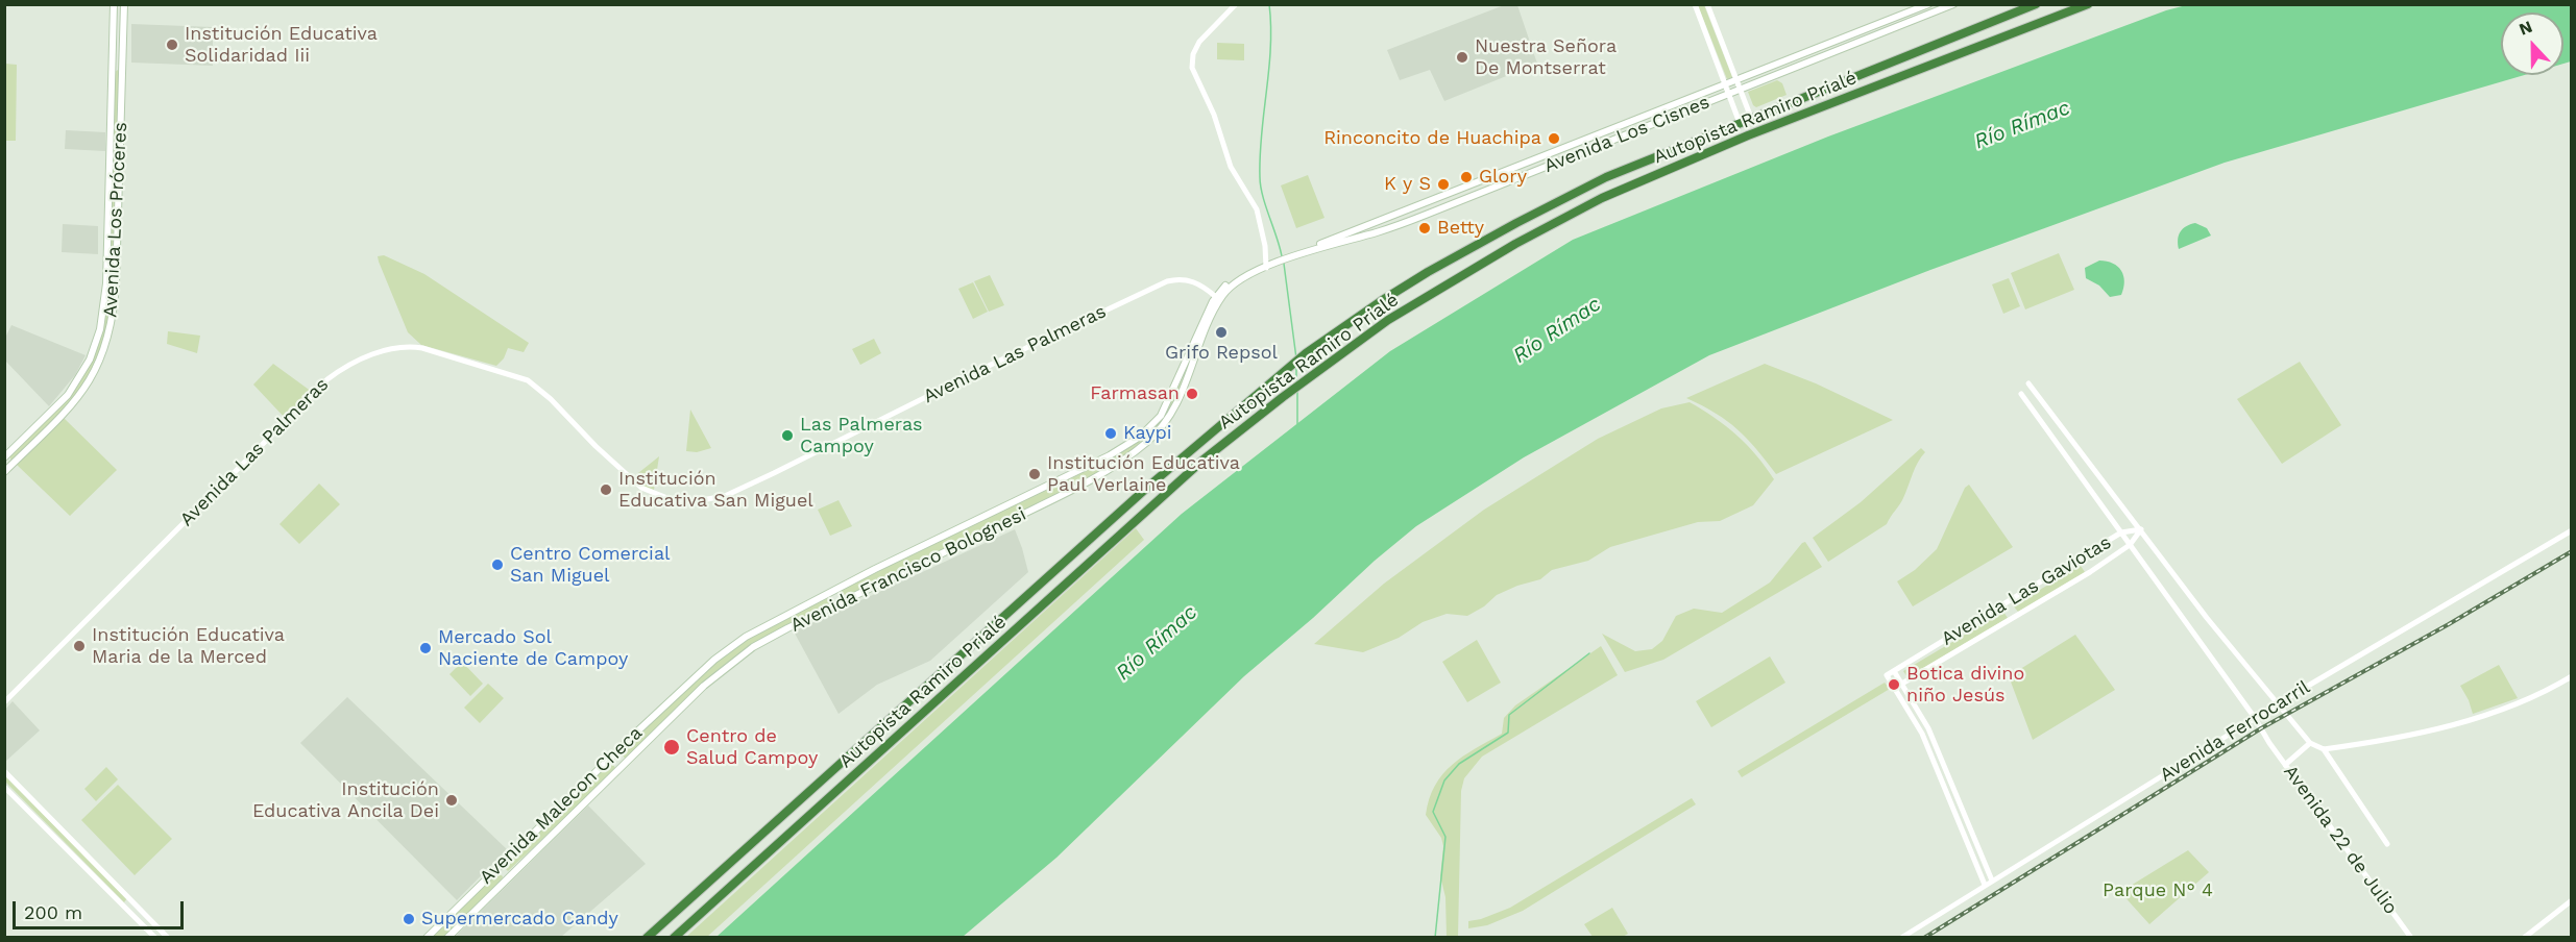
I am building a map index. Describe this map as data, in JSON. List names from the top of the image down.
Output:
{
  "streets": {
    "highway": ["Autopista Ramiro Prialé"],
    "main road": [
      "Avenida Los Cisnes",
      "Avenida Los Próceres",
      "Avenida Francisco Bolognesi",
      "Avenida Malecon Checa"
    ],
    "street": [
      "Avenida Las Palmeras",
      "Avenida Las Gaviotas",
      "Avenida Ferrocarril",
      "Avenida 22 de Julio"
    ]
  },
  "crossings": [
    ["Avenida Los Cisnes", "Avenida Francisco Bolognesi"],
    ["Avenida Las Palmeras", "Avenida Francisco Bolognesi"],
    ["Avenida Francisco Bolognesi", "Avenida Malecon Checa"],
    ["Avenida Las Gaviotas", "Avenida 22 de Julio"],
    ["Avenida Ferrocarril", "Avenida 22 de Julio"]
  ],
  "water": ["Río Rímac"],
  "parks": ["Parque N° 4"],
  "places": [
    "Institución Educativa Solidaridad Iii",
    "Nuestra Señora De Montserrat",
    "Rinconcito de Huachipa",
    "Glory",
    "K y S",
    "Betty",
    "Grifo Repsol",
    "Farmasan",
    "Kaypi",
    "Las Palmeras Campoy",
    "Institución Educativa Paul Verlaine",
    "Institución Educativa San Miguel",
    "Centro Comercial San Miguel",
    "Institución Educativa Maria de la Merced",
    "Mercado Sol Naciente de Campoy",
    "Botica divino niño Jesús",
    "Centro de Salud Campoy",
    "Institución Educativa Ancila Dei",
    "Supermercado Candy"
  ],
  "scale_bar": "200 m",
  "north": "top"
}
